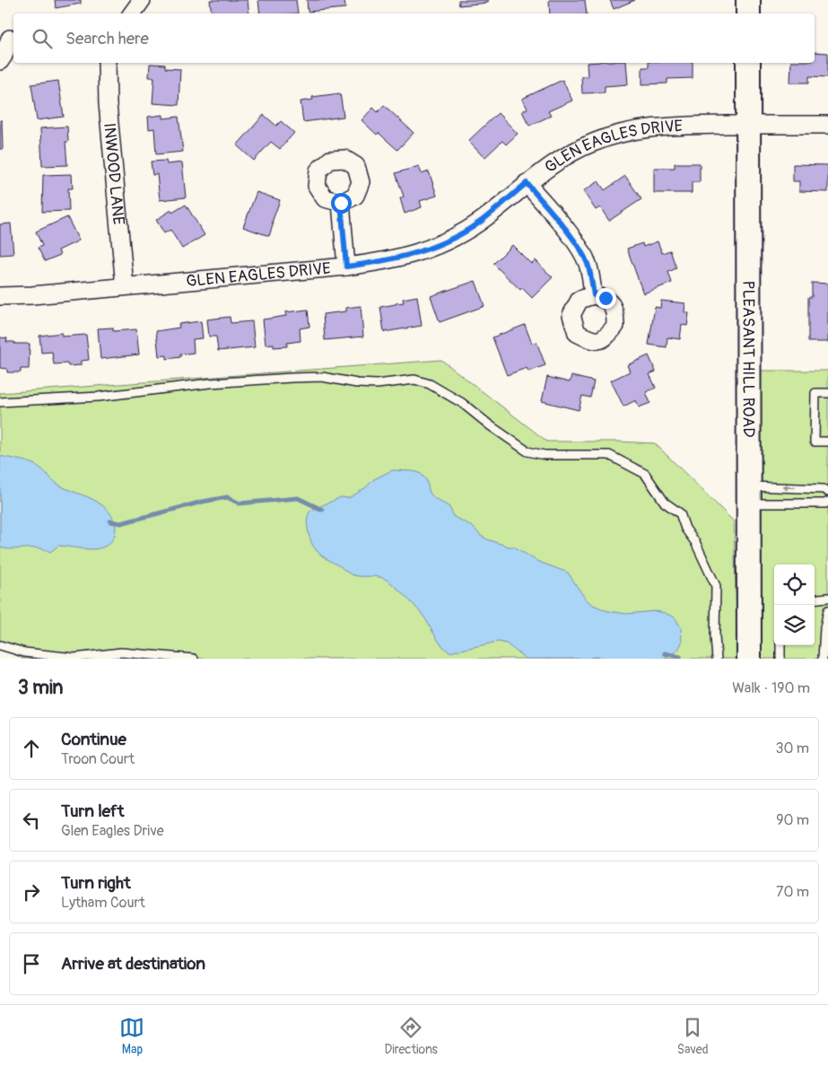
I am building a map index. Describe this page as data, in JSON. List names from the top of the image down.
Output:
{
  "streets": {
    "street": ["GLEN EAGLES DRIVE", "INWOOD LANE", "PLEASANT HILL ROAD"]
  },
  "crossings": [
    ["GLEN EAGLES DRIVE", "INWOOD LANE"],
    ["GLEN EAGLES DRIVE", "PLEASANT HILL ROAD"]
  ],
  "page": {
    "search": "Search here",
    "heading": ["3 min", "Walk · 190 m"],
    "list": [
      ["Continue", "Troon Court", "30 m"],
      ["Turn left", "Glen Eagles Drive", "90 m"],
      ["Turn right", "Lytham Court", "70 m"],
      "Arrive at destination"
    ],
    "nav": ["Map", "Directions", "Saved"]
  }
}
